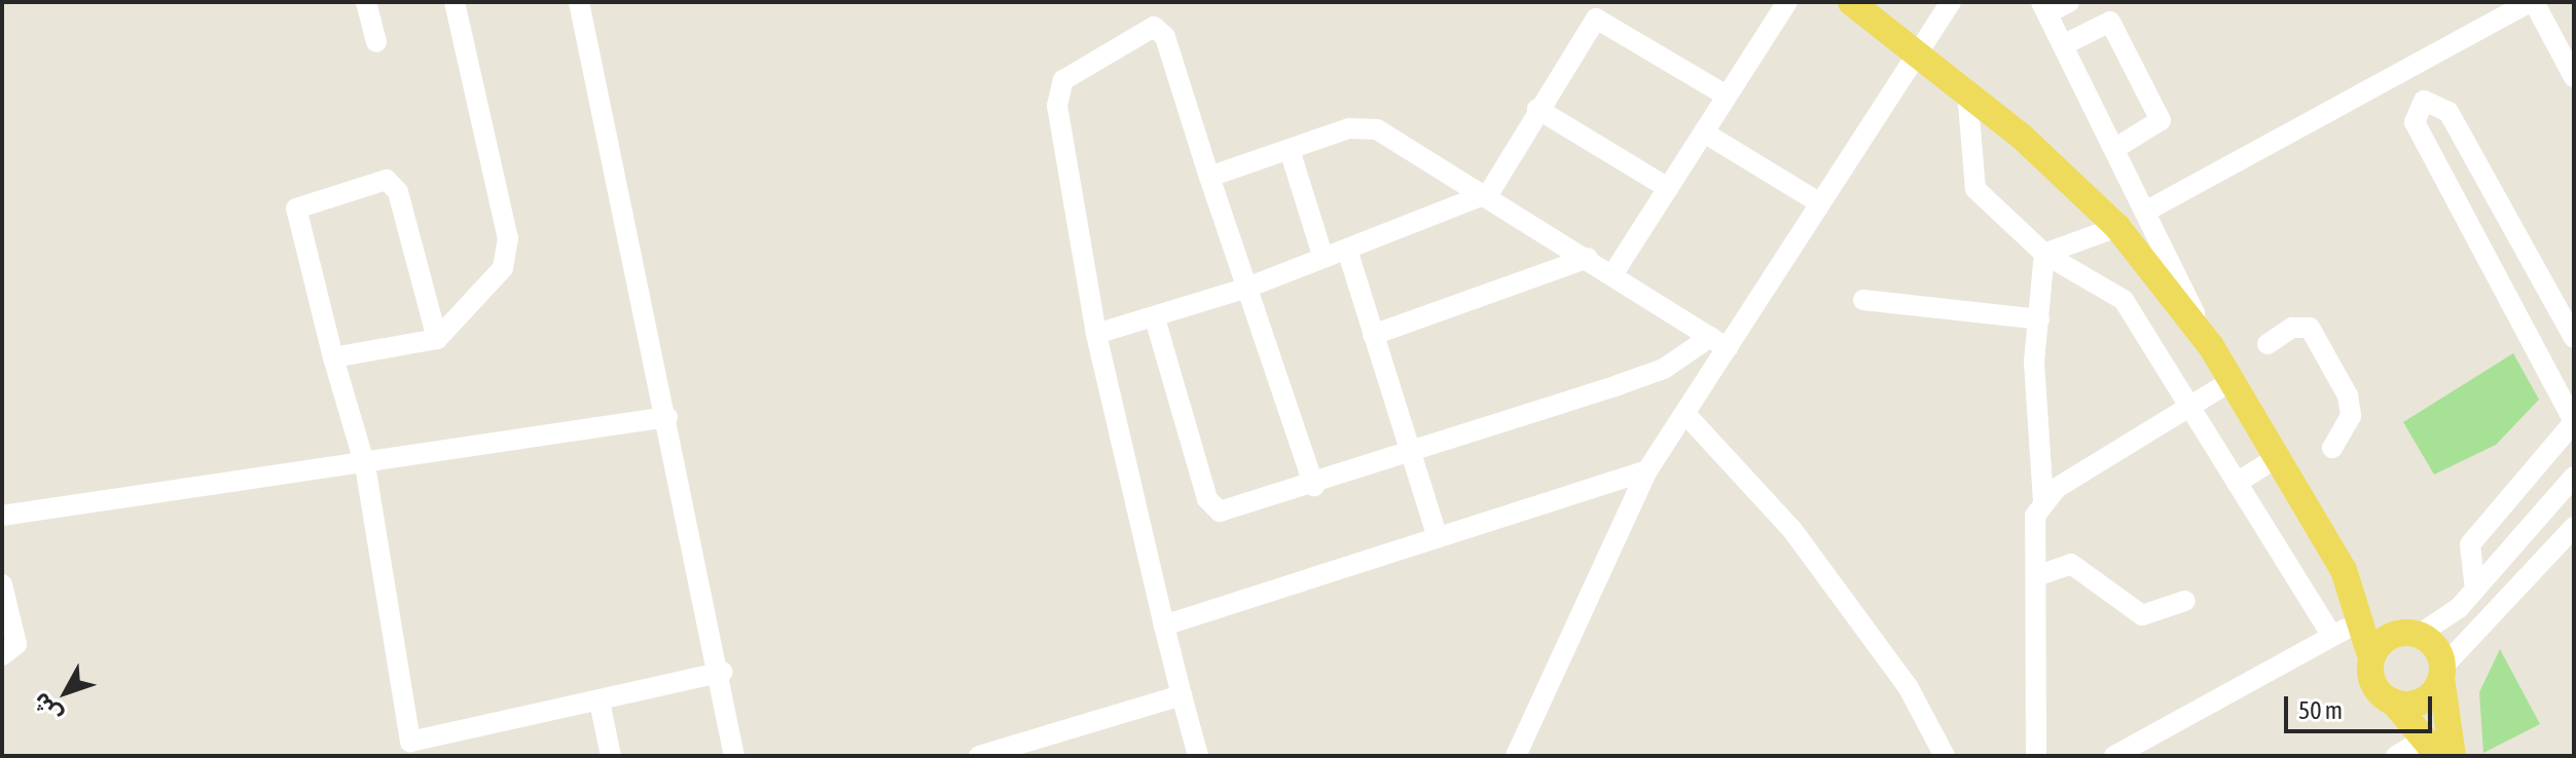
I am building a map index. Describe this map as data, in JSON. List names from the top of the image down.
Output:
{
  "scale_bar": "50 m",
  "north": "bottom left"
}
